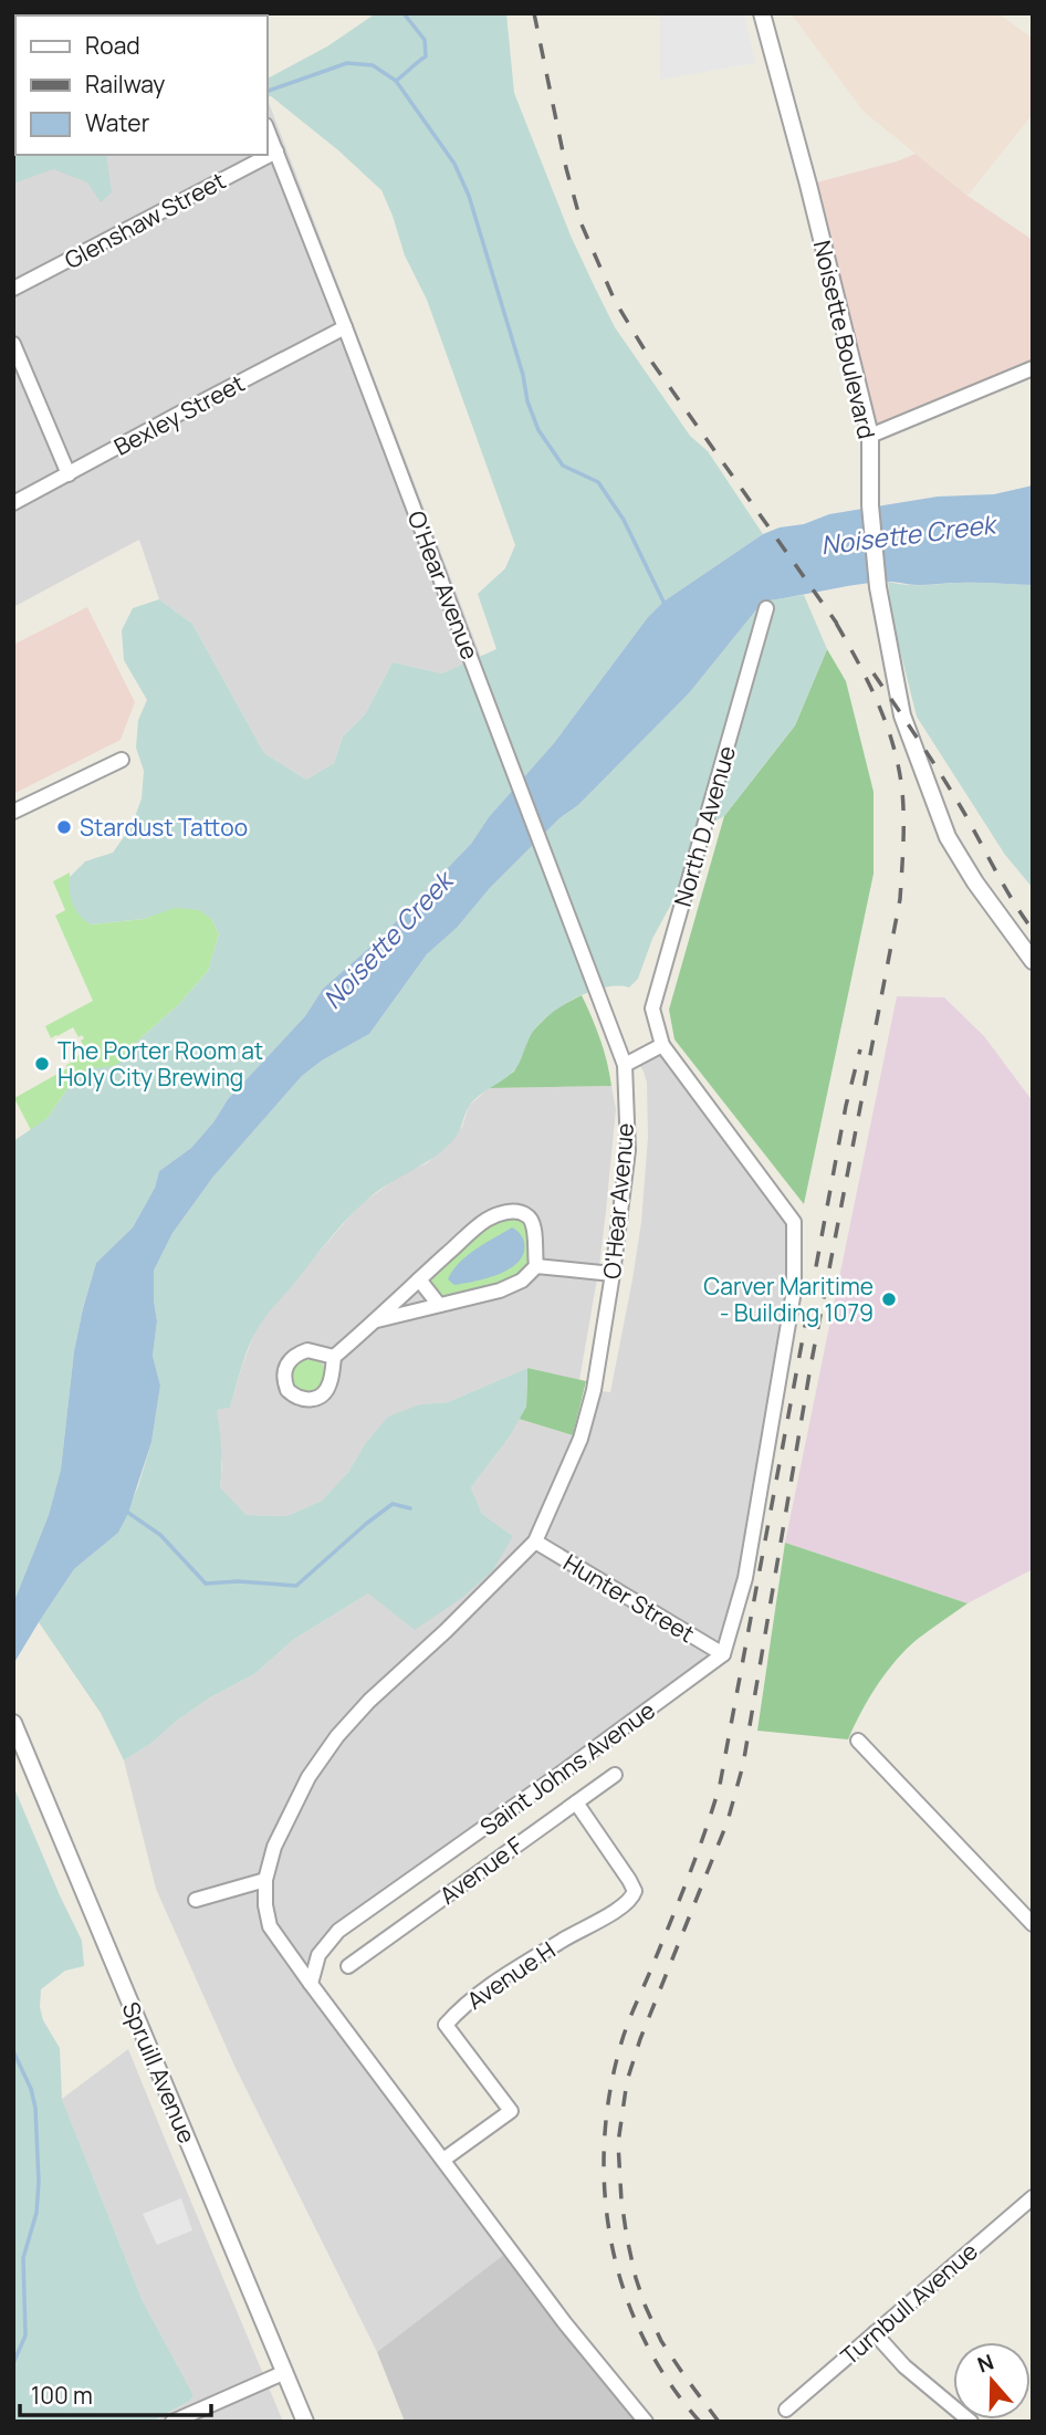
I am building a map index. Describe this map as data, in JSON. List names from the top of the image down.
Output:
{
  "streets": {
    "street": [
      "Glenshaw Street",
      "Noisette Boulevard",
      "Bexley Street",
      "O'Hear Avenue",
      "North D Avenue",
      "Hunter Street",
      "Saint Johns Avenue",
      "Avenue F",
      "Avenue H",
      "Spruill Avenue",
      "Turnbull Avenue"
    ]
  },
  "crossings": [
    ["Glenshaw Street", "O'Hear Avenue"],
    ["Bexley Street", "O'Hear Avenue"],
    ["O'Hear Avenue", "Hunter Street"],
    ["O'Hear Avenue", "Saint Johns Avenue"],
    ["Hunter Street", "Saint Johns Avenue"],
    ["Avenue F", "Avenue H"]
  ],
  "water": ["Noisette Creek"],
  "places": ["Stardust Tattoo", "The Porter Room at Holy City Brewing", "Carver Maritime - Building 1079"],
  "legend": ["Road", "Railway", "Water"],
  "scale_bar": "100 m",
  "north": "top"
}
